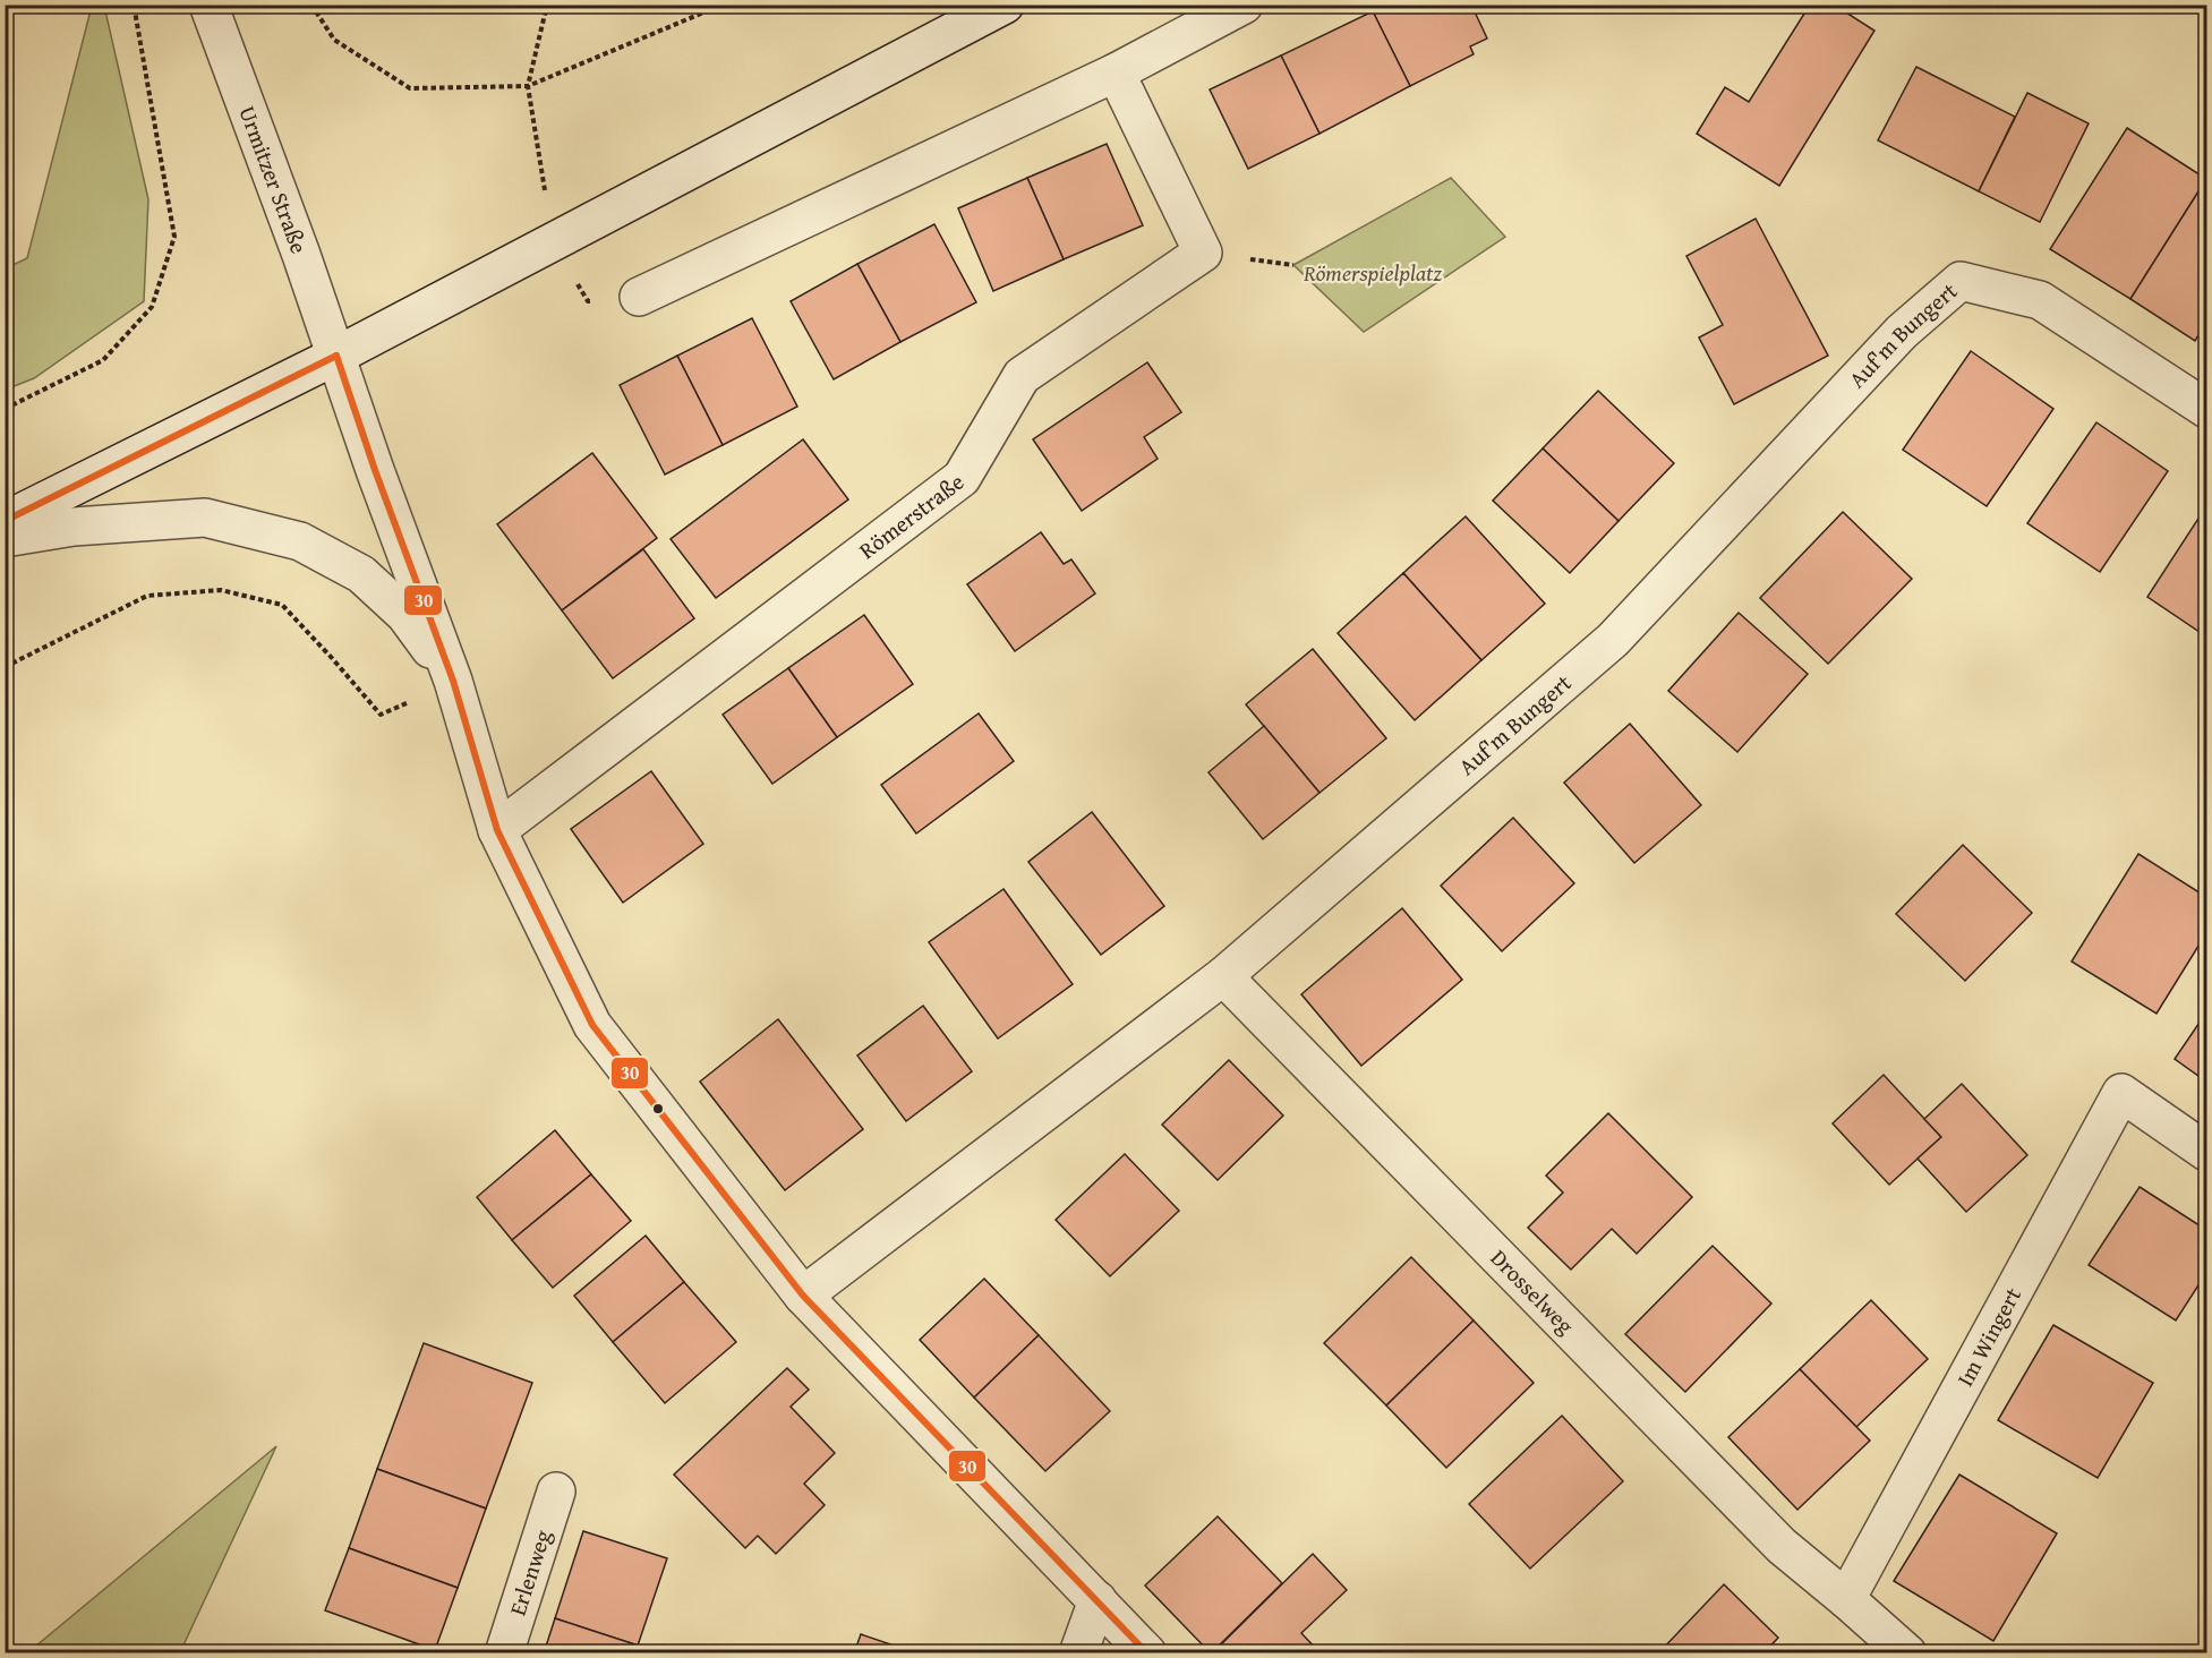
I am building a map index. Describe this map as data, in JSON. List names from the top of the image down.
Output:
{
  "streets": {
    "street": [
      "Urmitzer Straße",
      "Auf'm Bungert",
      "Römerstraße",
      "Drosselweg",
      "Im Wingert",
      "Erlenweg"
    ]
  },
  "crossings": [
    ["Urmitzer Straße", "Auf'm Bungert"],
    ["Urmitzer Straße", "Römerstraße"],
    ["Auf'm Bungert", "Drosselweg"],
    ["Drosselweg", "Im Wingert"]
  ],
  "parks": ["Römerspielplatz"],
  "lines": ["transit line 30"]
}
